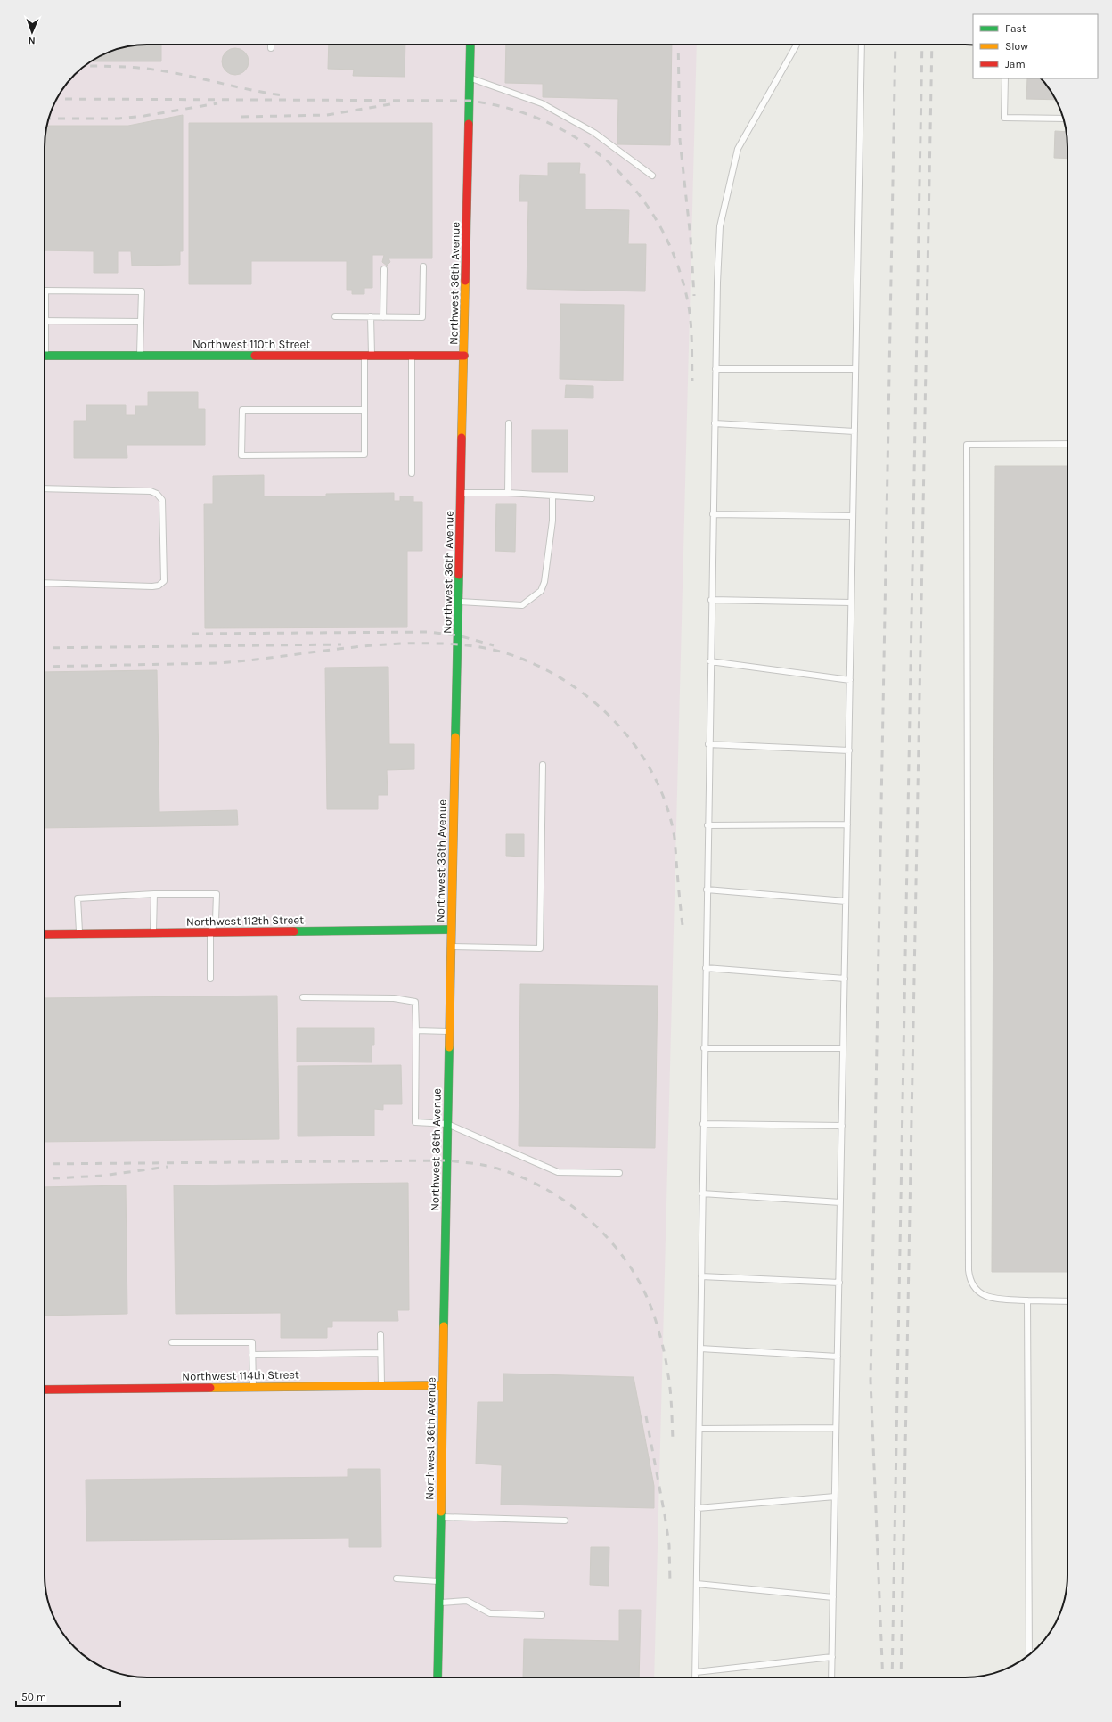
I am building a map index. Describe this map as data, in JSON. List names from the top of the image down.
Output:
{
  "streets": {
    "street": [
      "Northwest 36th Avenue",
      "Northwest 110th Street",
      "Northwest 112th Street",
      "Northwest 114th Street"
    ]
  },
  "crossings": [
    ["Northwest 36th Avenue", "Northwest 110th Street"],
    ["Northwest 36th Avenue", "Northwest 112th Street"],
    ["Northwest 36th Avenue", "Northwest 114th Street"]
  ],
  "legend": ["Fast", "Slow", "Jam"],
  "scale_bar": "50 m",
  "north": "bottom"
}
